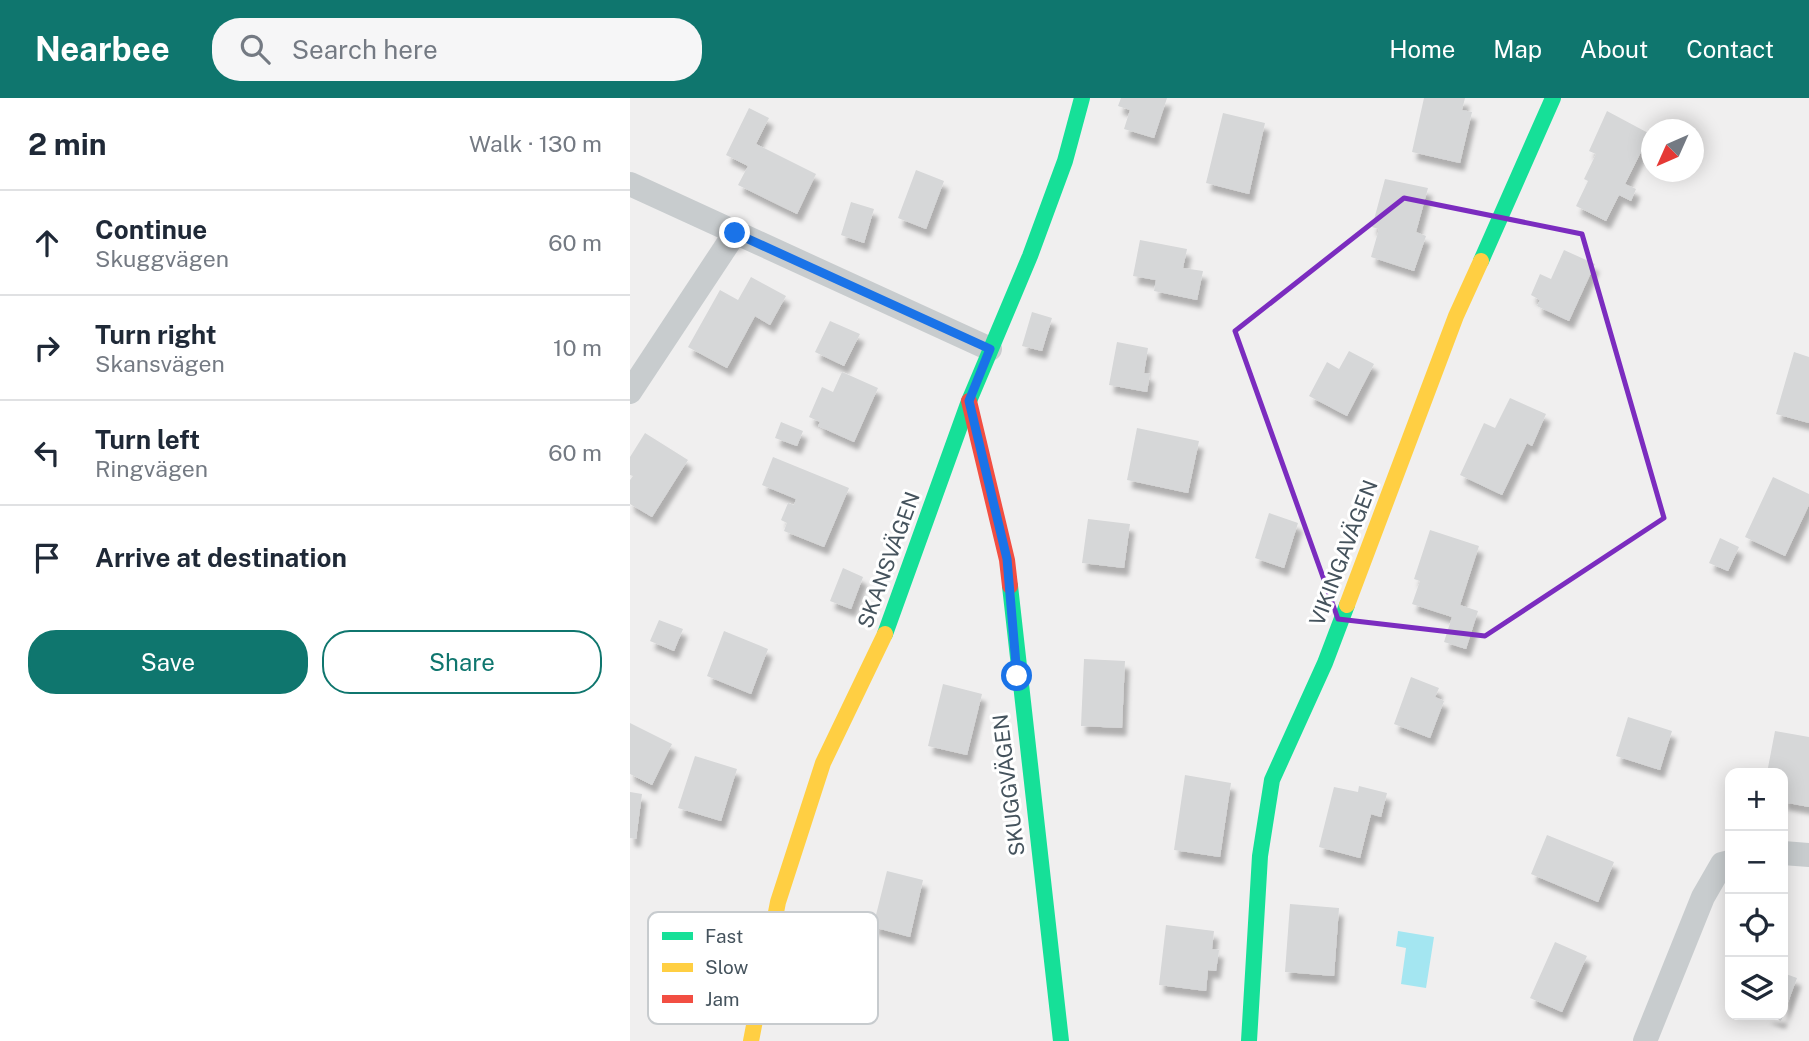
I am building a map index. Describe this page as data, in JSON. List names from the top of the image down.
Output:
{
  "streets": {
    "street": ["VIKINGAVÄGEN", "SKANSVÄGEN", "SKUGGVÄGEN"]
  },
  "crossings": [
    ["SKANSVÄGEN", "SKUGGVÄGEN"]
  ],
  "legend": ["Fast", "Slow", "Jam"],
  "north": "bottom left",
  "page": {
    "header": "Nearbee",
    "search": "Search here",
    "nav": [
      "Home",
      "Map",
      "About",
      "Contact"
    ],
    "heading": ["2 min", "Walk · 130 m"],
    "list": [
      ["Continue", "Skuggvägen", "60 m"],
      ["Turn right", "Skansvägen", "10 m"],
      ["Turn left", "Ringvägen", "60 m"],
      "Arrive at destination"
    ],
    "buttons": ["Save", "Share"],
    "map_buttons": ["+", "−"]
  }
}
